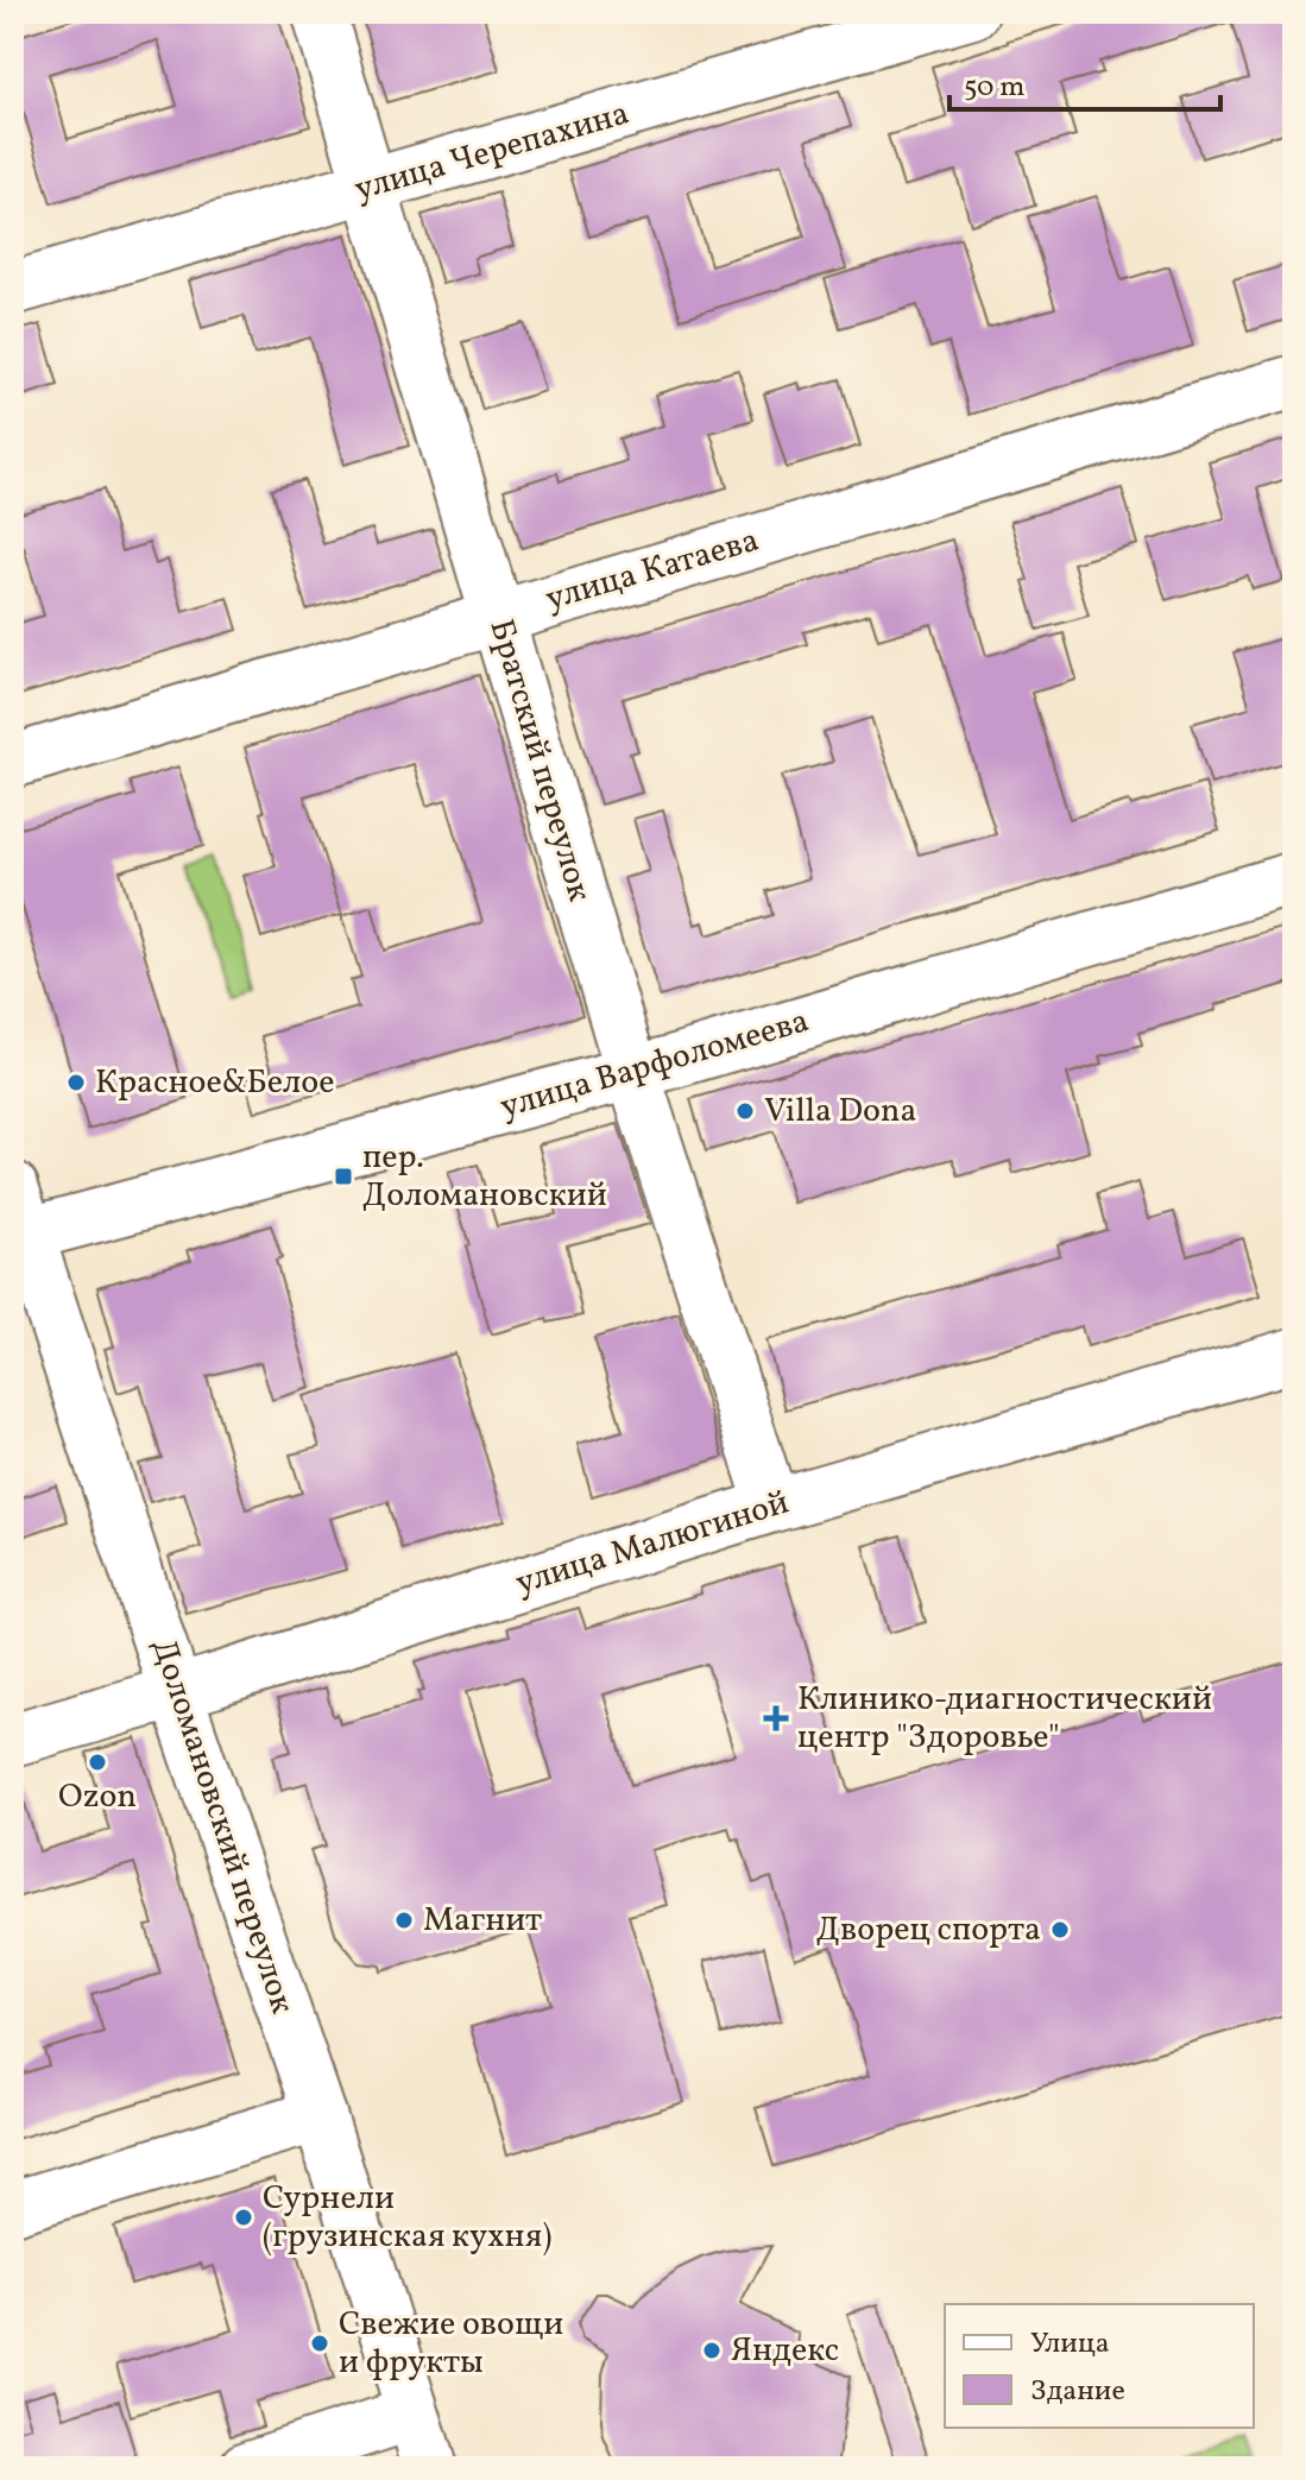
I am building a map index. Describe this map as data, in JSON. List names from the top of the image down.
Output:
{
  "streets": {
    "street": [
      "улица Черепахина",
      "улица Катаева",
      "Братский переулок",
      "улица Варфоломеева",
      "улица Малюгиной",
      "Доломановский переулок"
    ]
  },
  "crossings": [
    ["улица Черепахина", "Братский переулок"],
    ["улица Катаева", "Братский переулок"],
    ["Братский переулок", "улица Варфоломеева"],
    ["Братский переулок", "улица Малюгиной"],
    ["улица Варфоломеева", "Доломановский переулок"],
    ["улица Малюгиной", "Доломановский переулок"]
  ],
  "places": {
    "other": [
      "Красное&Белое",
      "Villa Dona",
      "Ozon",
      "Магнит",
      "Дворец спорта",
      "Сурнели (грузинская кухня)",
      "Свежие овощи и фрукты",
      "Яндекс"
    ],
    "transit": ["пер. Доломановский"],
    "health": ["Клинико-диагностический центр \"Здоровье\""]
  },
  "legend": ["Улица", "Здание"],
  "scale_bar": "50 m"
}
